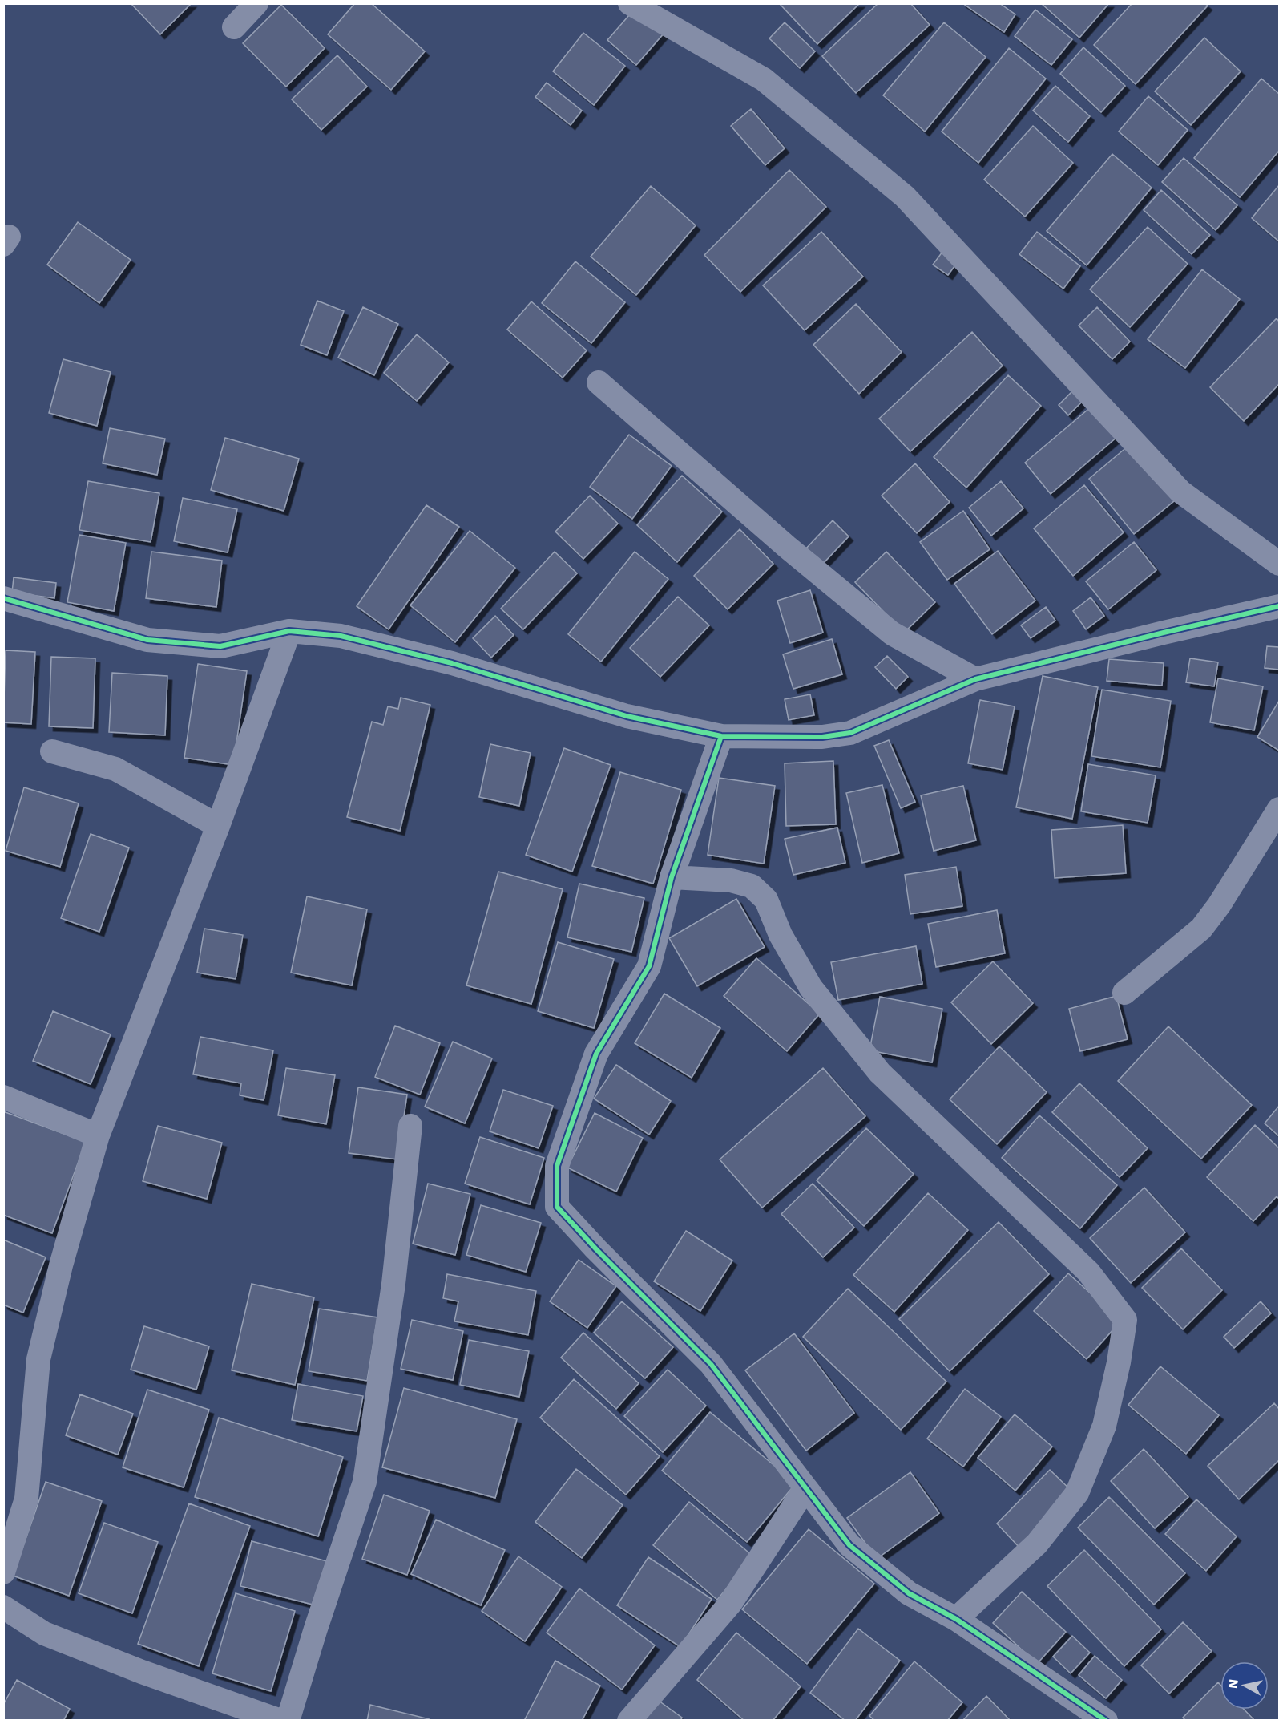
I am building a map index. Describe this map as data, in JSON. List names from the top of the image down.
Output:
{
  "north": "left"
}
